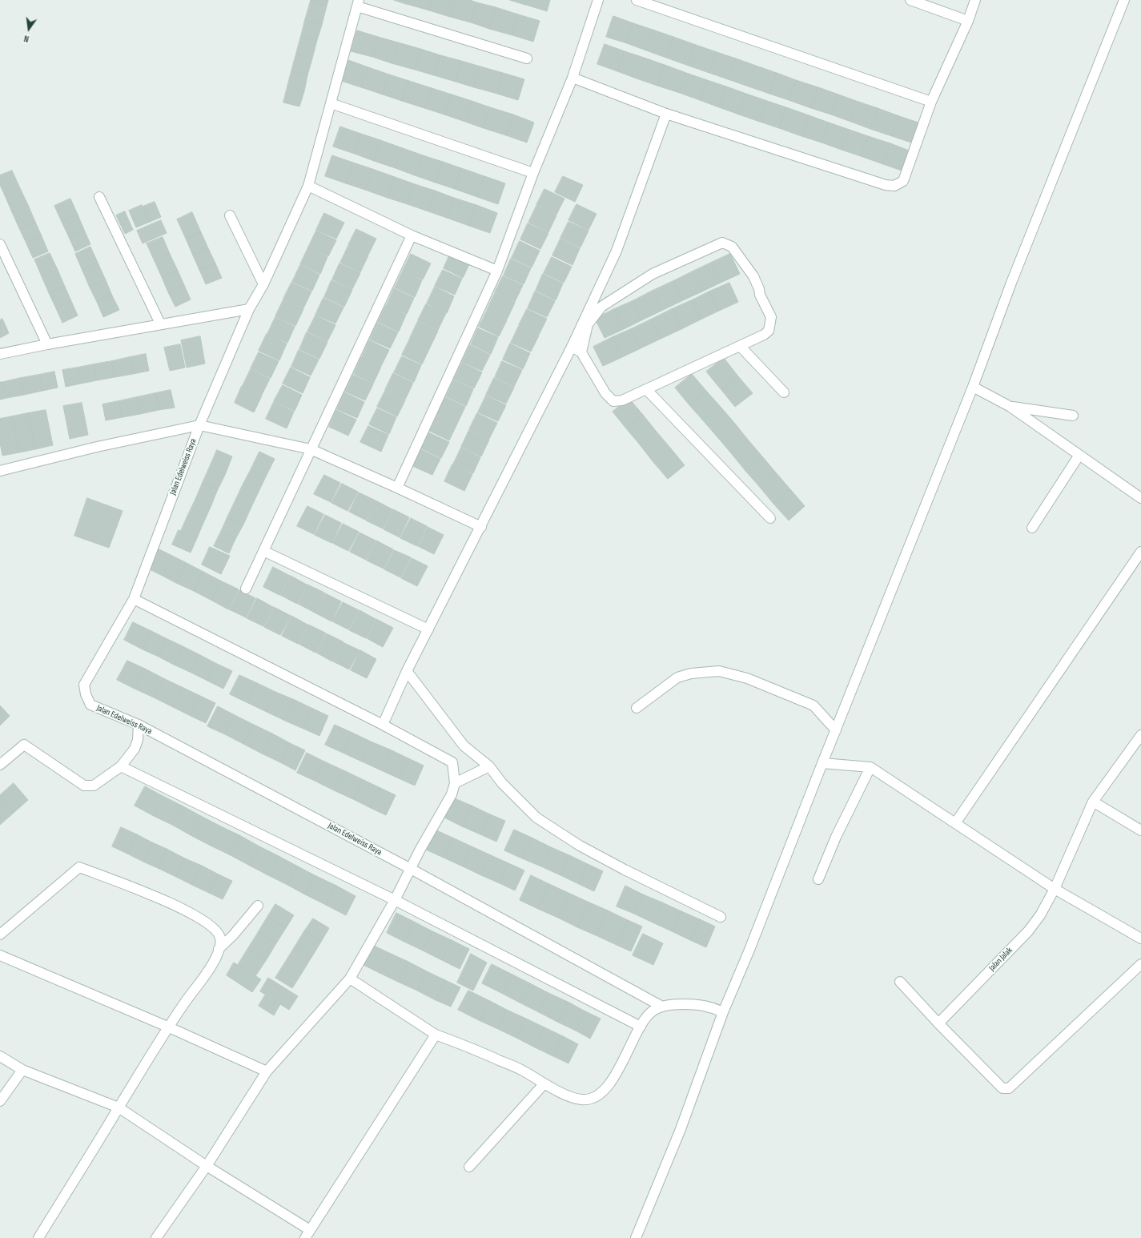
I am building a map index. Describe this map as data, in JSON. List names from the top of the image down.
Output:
{
  "streets": {
    "street": ["Jalan Edelweiss Raya", "Jalan Jalak"]
  },
  "north": "bottom"
}
